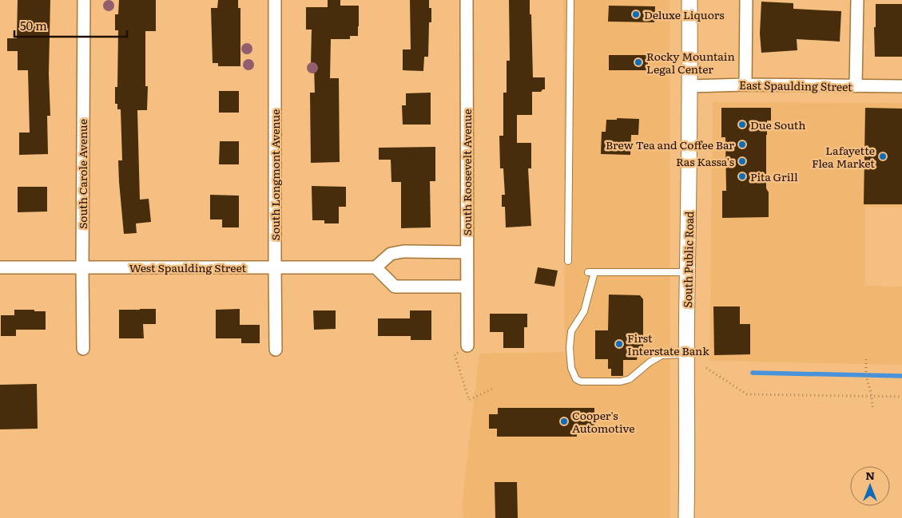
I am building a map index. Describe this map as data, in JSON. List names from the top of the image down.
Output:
{
  "streets": {
    "street": [
      "East Spaulding Street",
      "South Roosevelt Avenue",
      "South Carole Avenue",
      "South Longmont Avenue",
      "South Public Road",
      "West Spaulding Street"
    ]
  },
  "crossings": [
    ["East Spaulding Street", "South Public Road"],
    ["South Carole Avenue", "West Spaulding Street"],
    ["South Longmont Avenue", "West Spaulding Street"]
  ],
  "places": [
    "Deluxe Liquors",
    "Rocky Mountain Legal Center",
    "Due South",
    "Brew Tea and Coffee Bar",
    "Lafayette Flea Market",
    "Ras Kassa's",
    "Pita Grill",
    "First Interstate Bank",
    "Cooper's Automotive"
  ],
  "scale_bar": "50 m",
  "north": "top"
}
